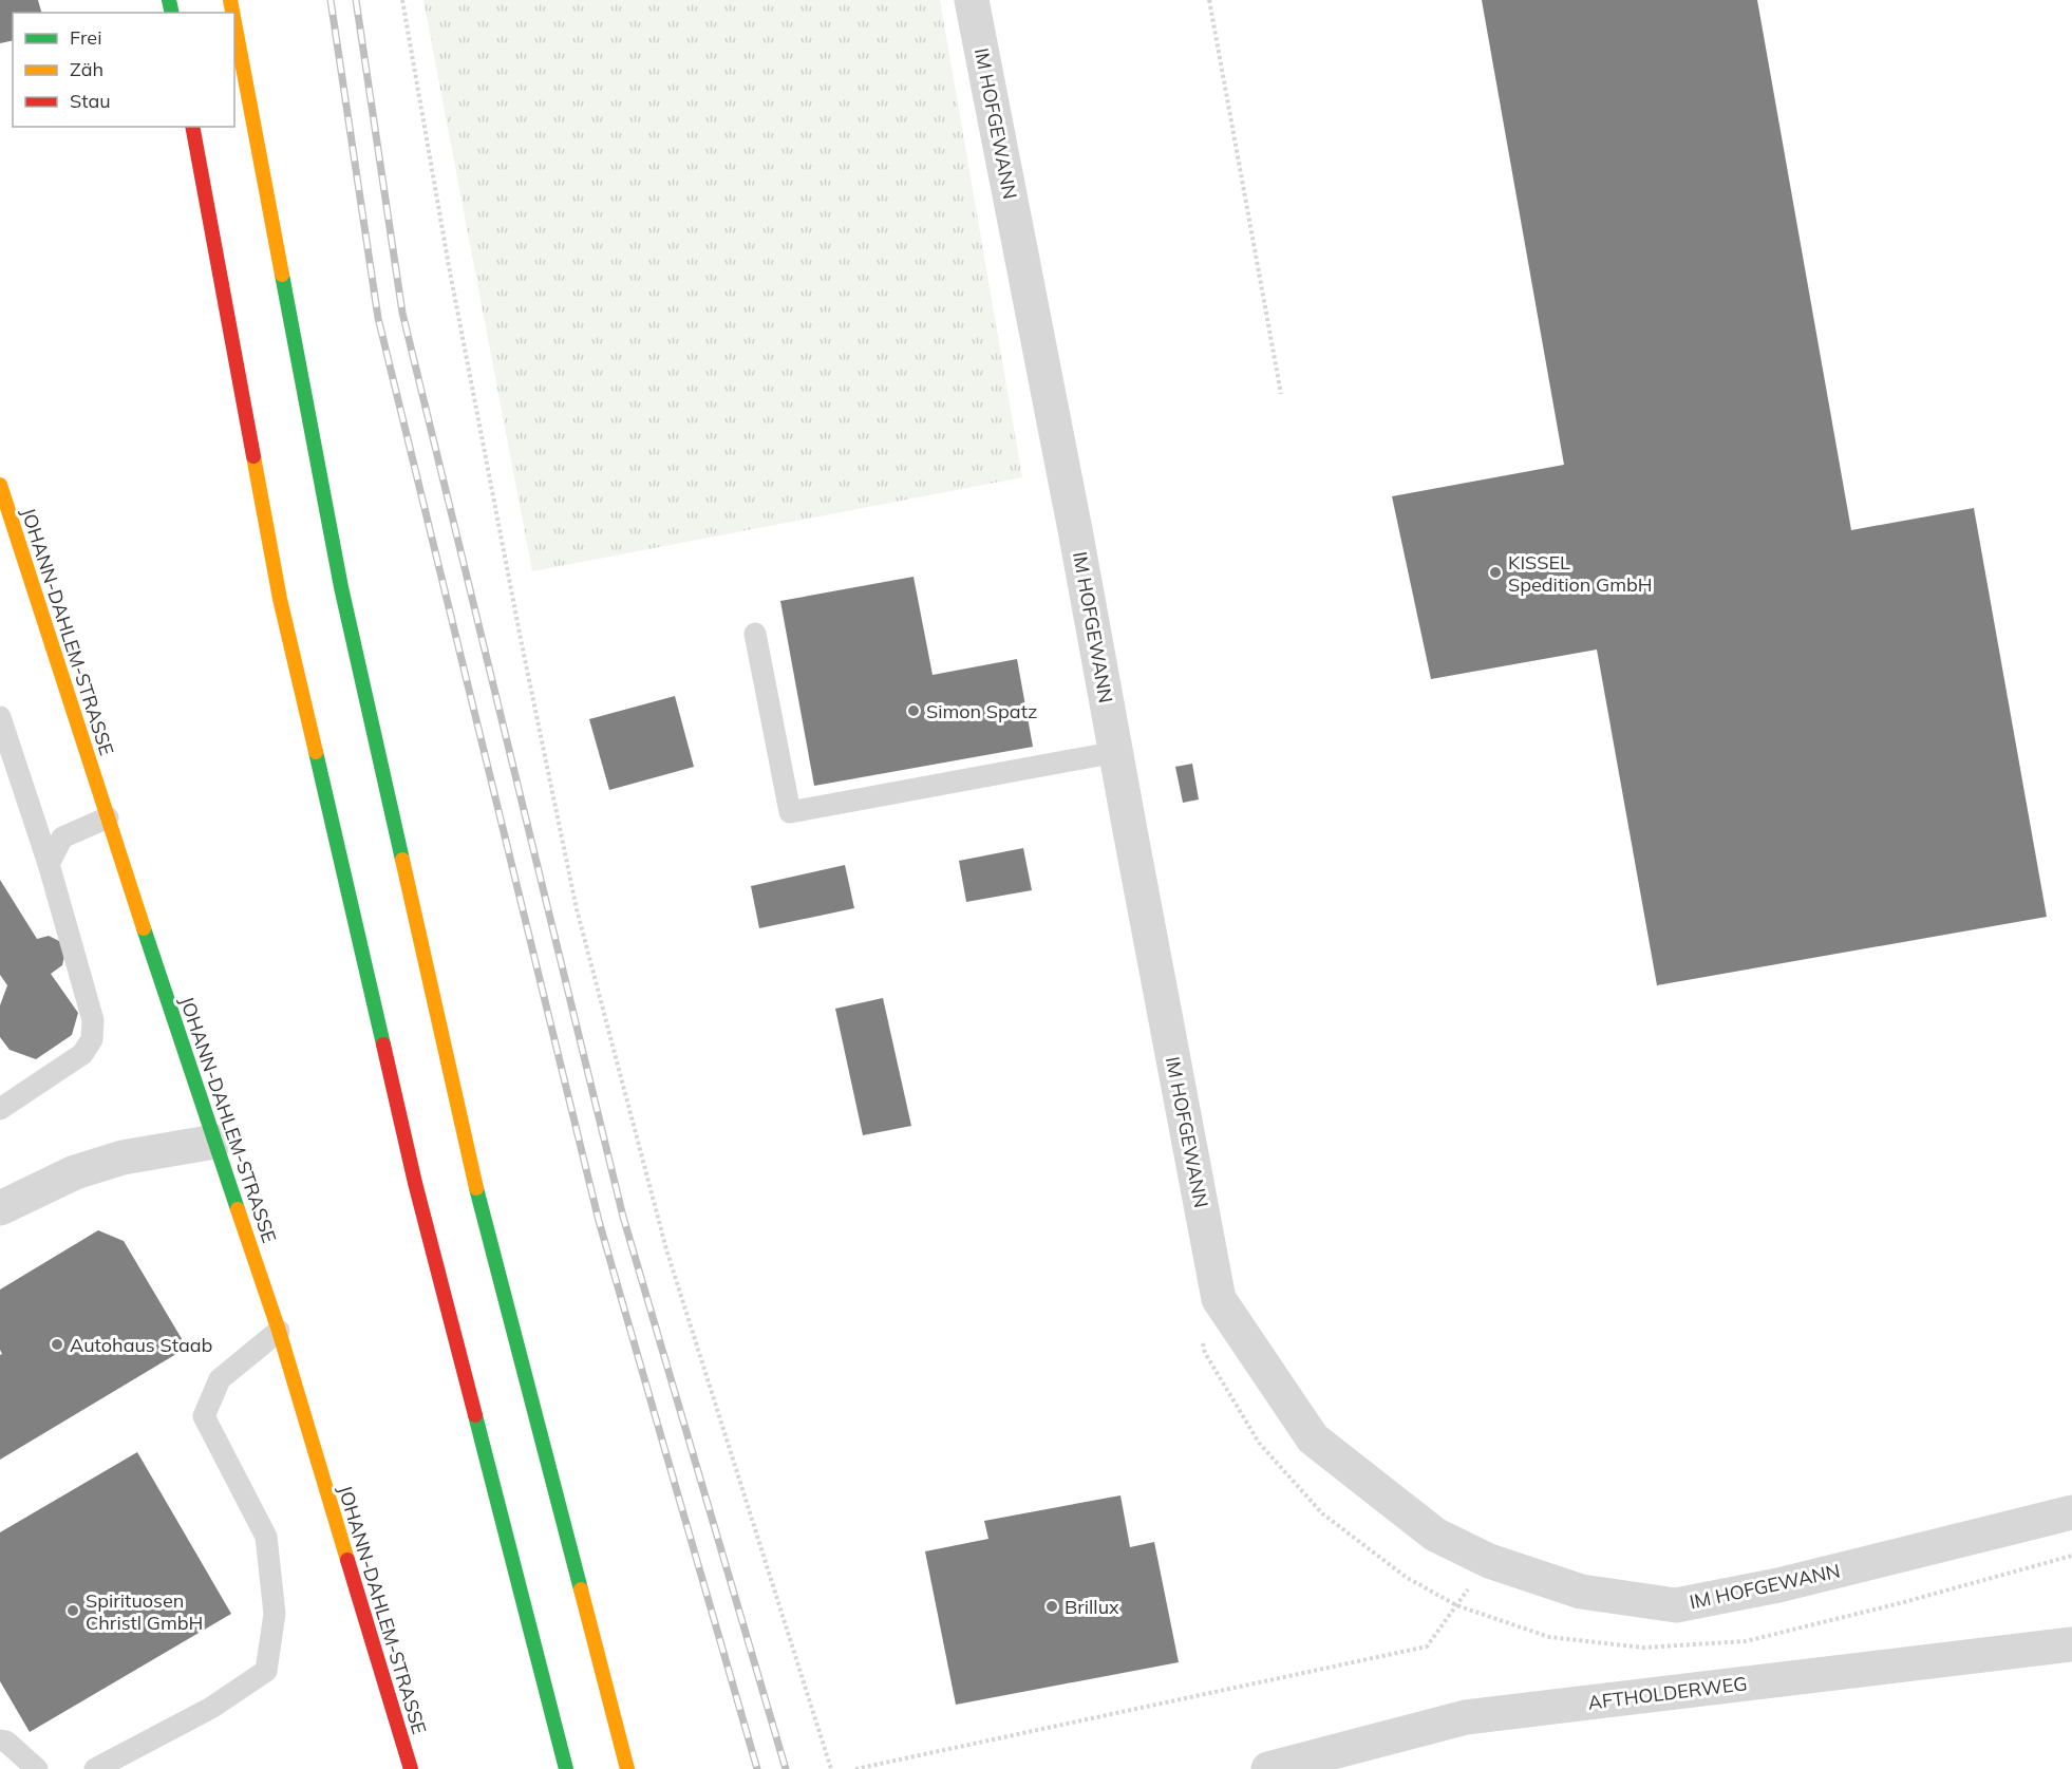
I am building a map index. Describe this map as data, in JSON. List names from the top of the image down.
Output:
{
  "streets": {
    "main road": ["JOHANN-DAHLEM-STRASSE"],
    "street": ["IM HOFGEWANN", "AFTHOLDERWEG"]
  },
  "places": [
    "KISSEL Spedition GmbH",
    "Simon Spatz",
    "Autohaus Staab",
    "Brillux",
    "Spirituosen Christl GmbH"
  ],
  "legend": ["Frei", "Zäh", "Stau"]
}
